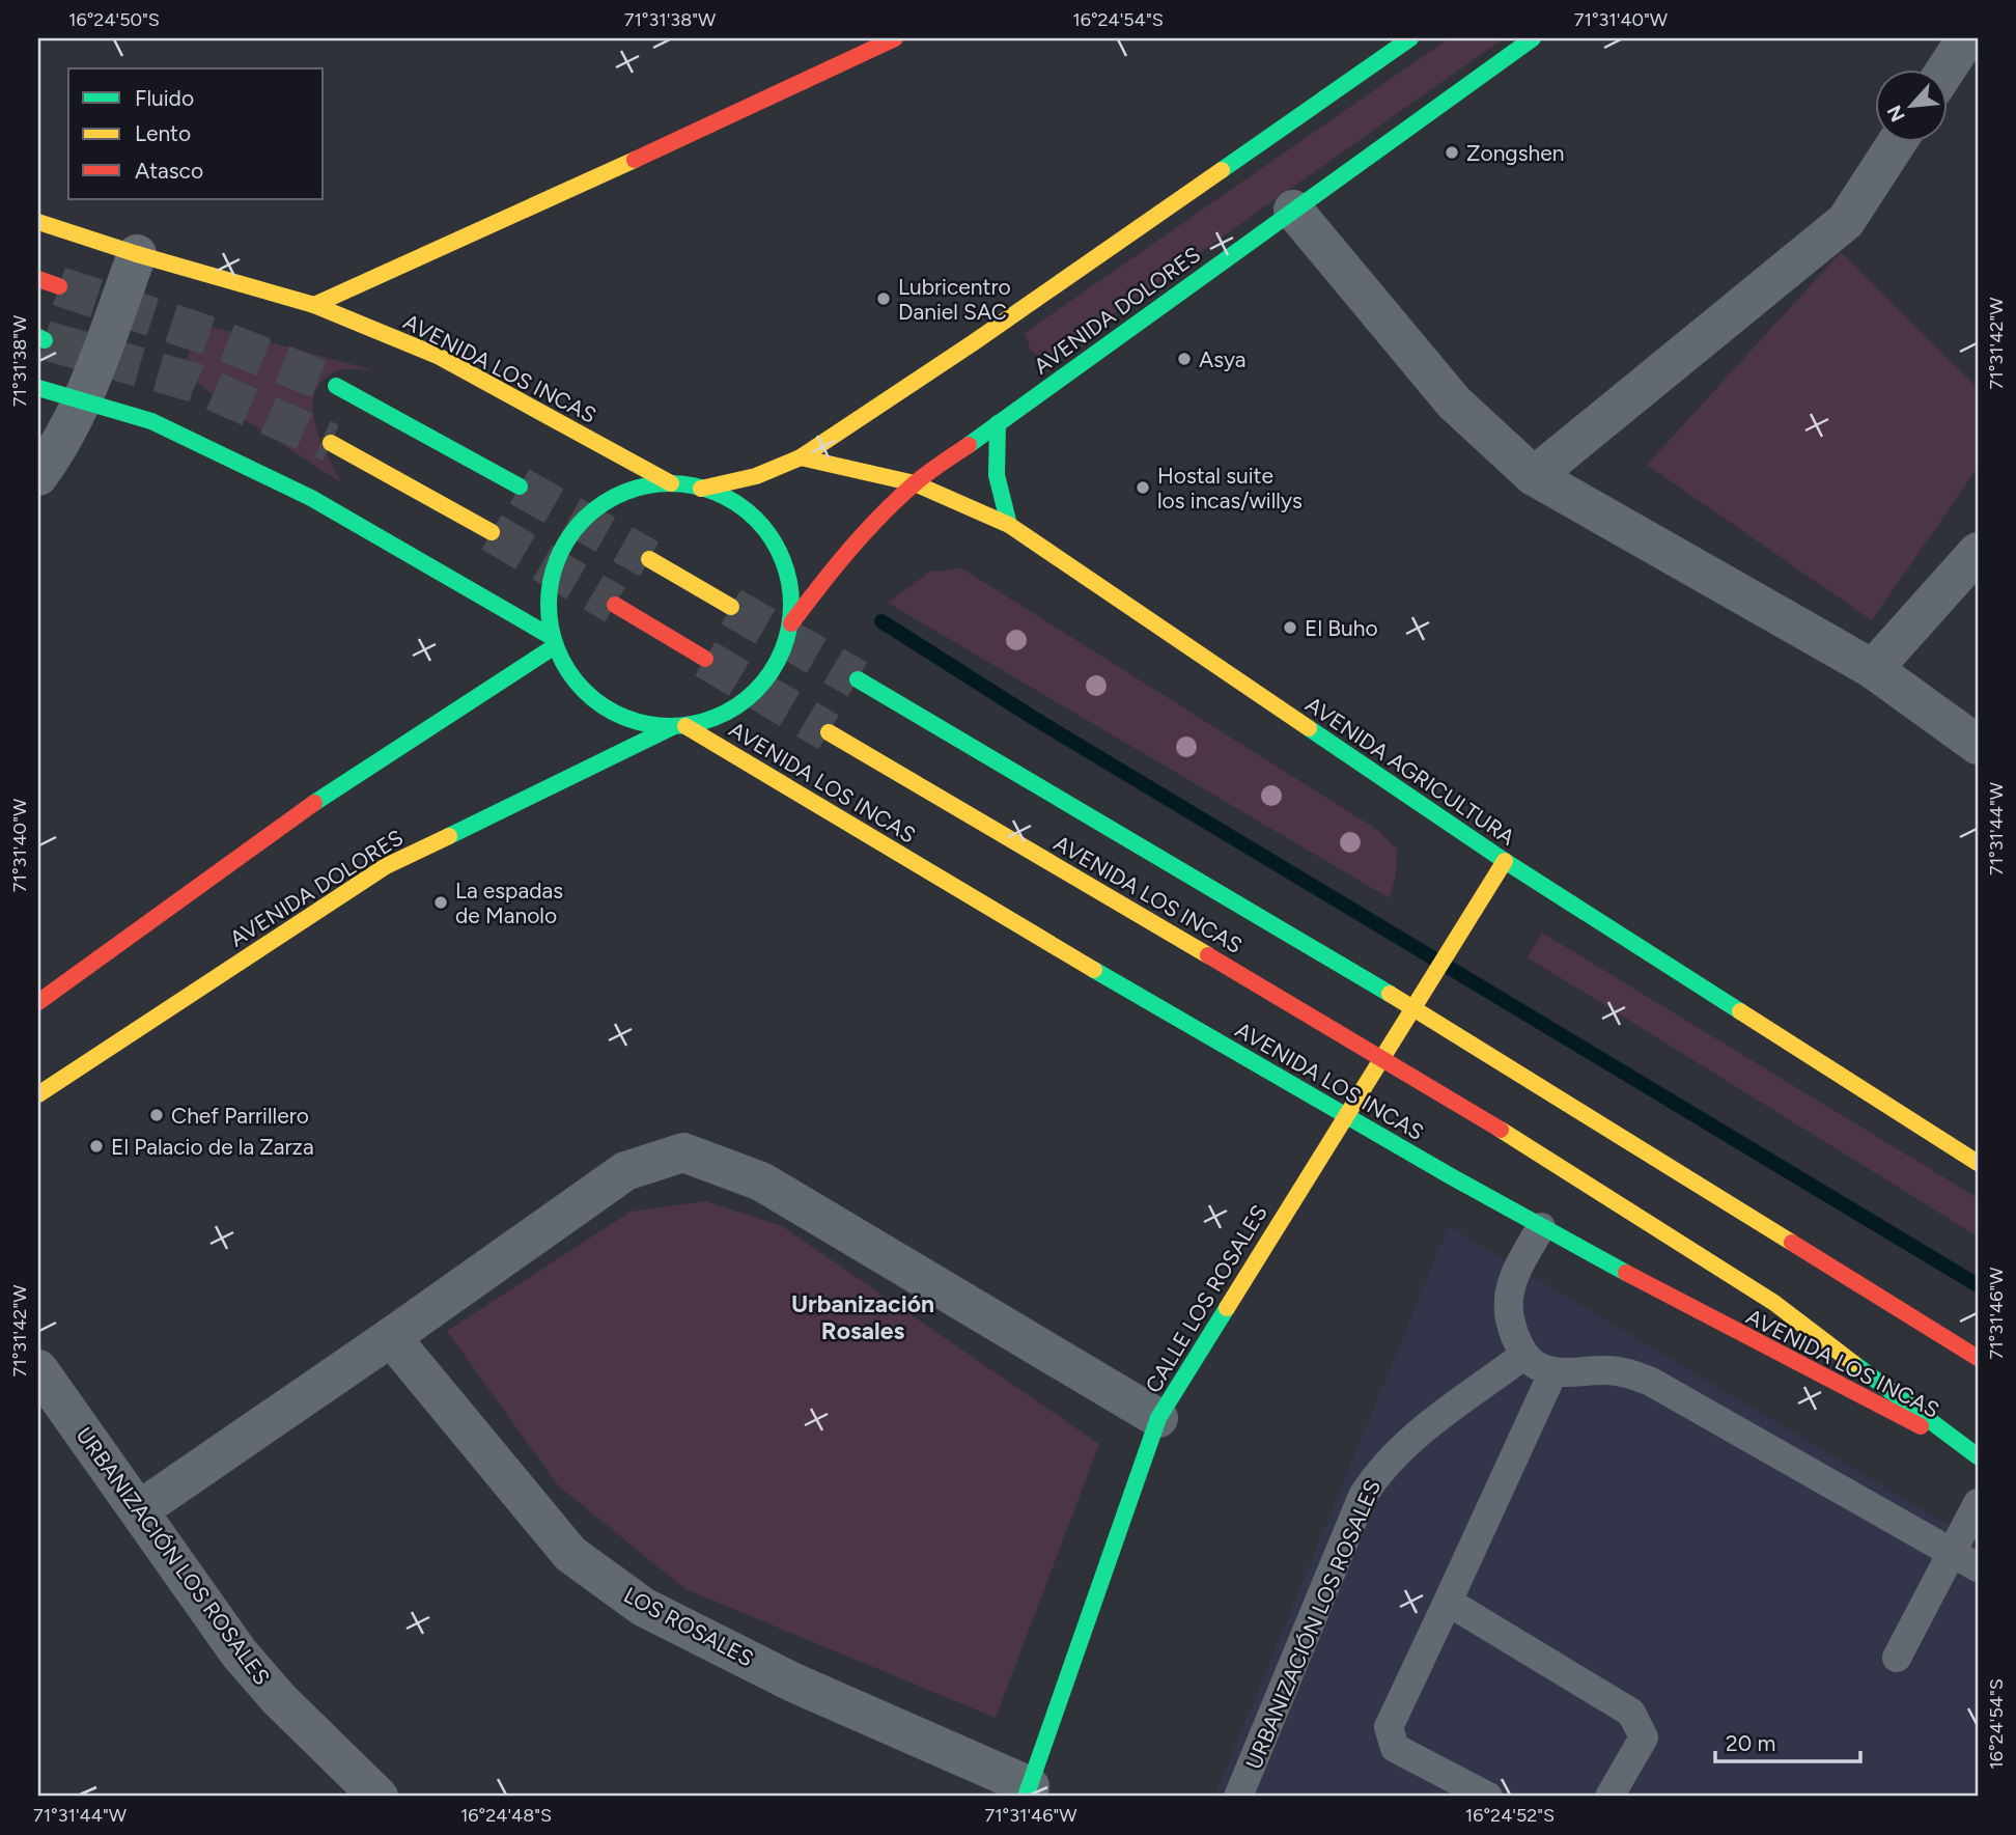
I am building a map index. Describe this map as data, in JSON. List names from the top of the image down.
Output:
{
  "streets": {
    "main road": [
      "AVENIDA DOLORES",
      "AVENIDA LOS INCAS",
      "AVENIDA AGRICULTURA",
      "CALLE LOS ROSALES"
    ],
    "street": ["URBANIZACIÓN LOS ROSALES", "LOS ROSALES"]
  },
  "crossings": [
    ["AVENIDA DOLORES", "AVENIDA LOS INCAS"],
    ["AVENIDA DOLORES", "AVENIDA AGRICULTURA"],
    ["AVENIDA LOS INCAS", "CALLE LOS ROSALES"],
    ["AVENIDA AGRICULTURA", "CALLE LOS ROSALES"],
    ["CALLE LOS ROSALES", "LOS ROSALES"]
  ],
  "districts": ["Urbanización Rosales"],
  "places": [
    "Zongshen",
    "Lubricentro Daniel SAC",
    "Asya",
    "Hostal suite los incas/willys",
    "El Buho",
    "La espadas de Manolo",
    "Chef Parrillero",
    "El Palacio de la Zarza"
  ],
  "legend": ["Fluido", "Lento", "Atasco"],
  "scale_bar": "20 m",
  "north": "bottom left",
  "coordinates": [
    "16°24'50\"S",
    "71°31'38\"W",
    "16°24'54\"S",
    "71°31'40\"W",
    "71°31'42\"W",
    "71°31'44\"W",
    "71°31'46\"W",
    "16°24'48\"S",
    "16°24'52\"S"
  ]
}
